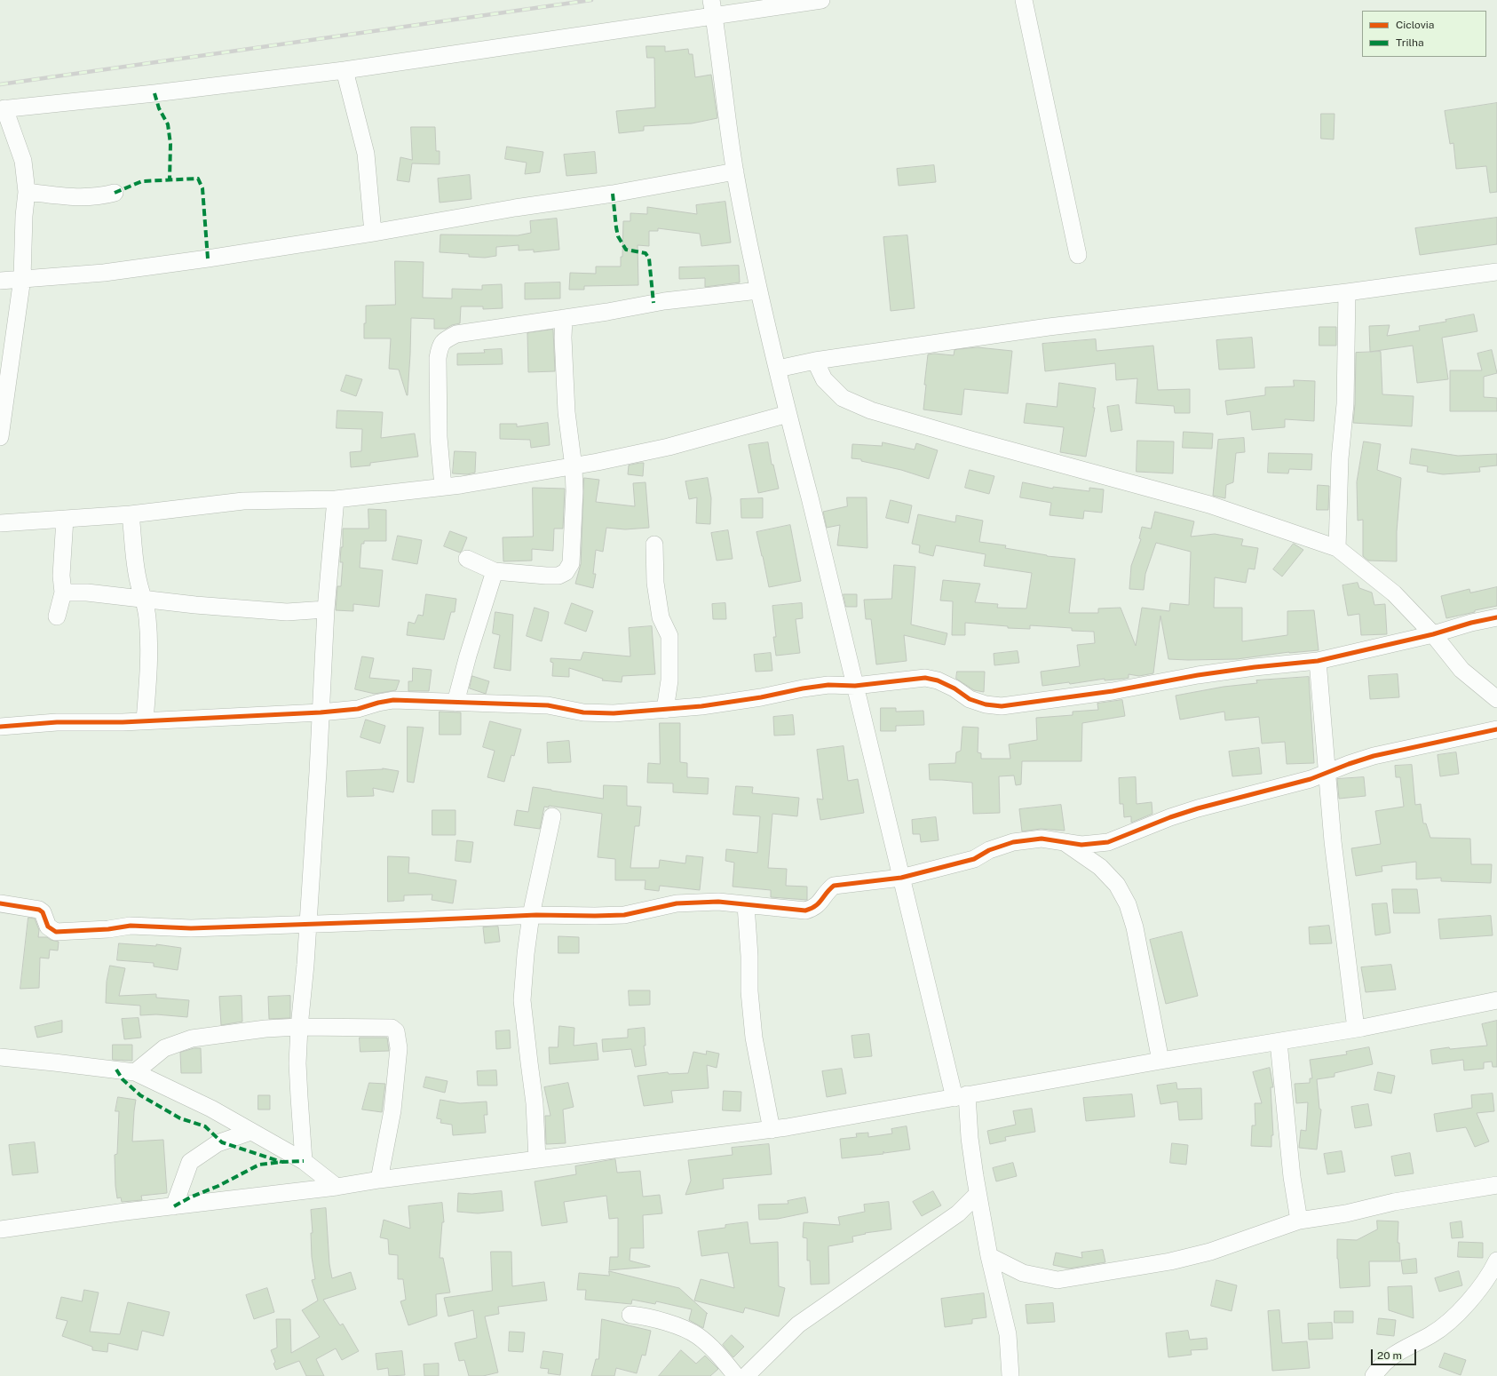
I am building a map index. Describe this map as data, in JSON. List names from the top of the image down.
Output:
{
  "legend": ["Ciclovia", "Trilha"],
  "scale_bar": "20 m"
}
